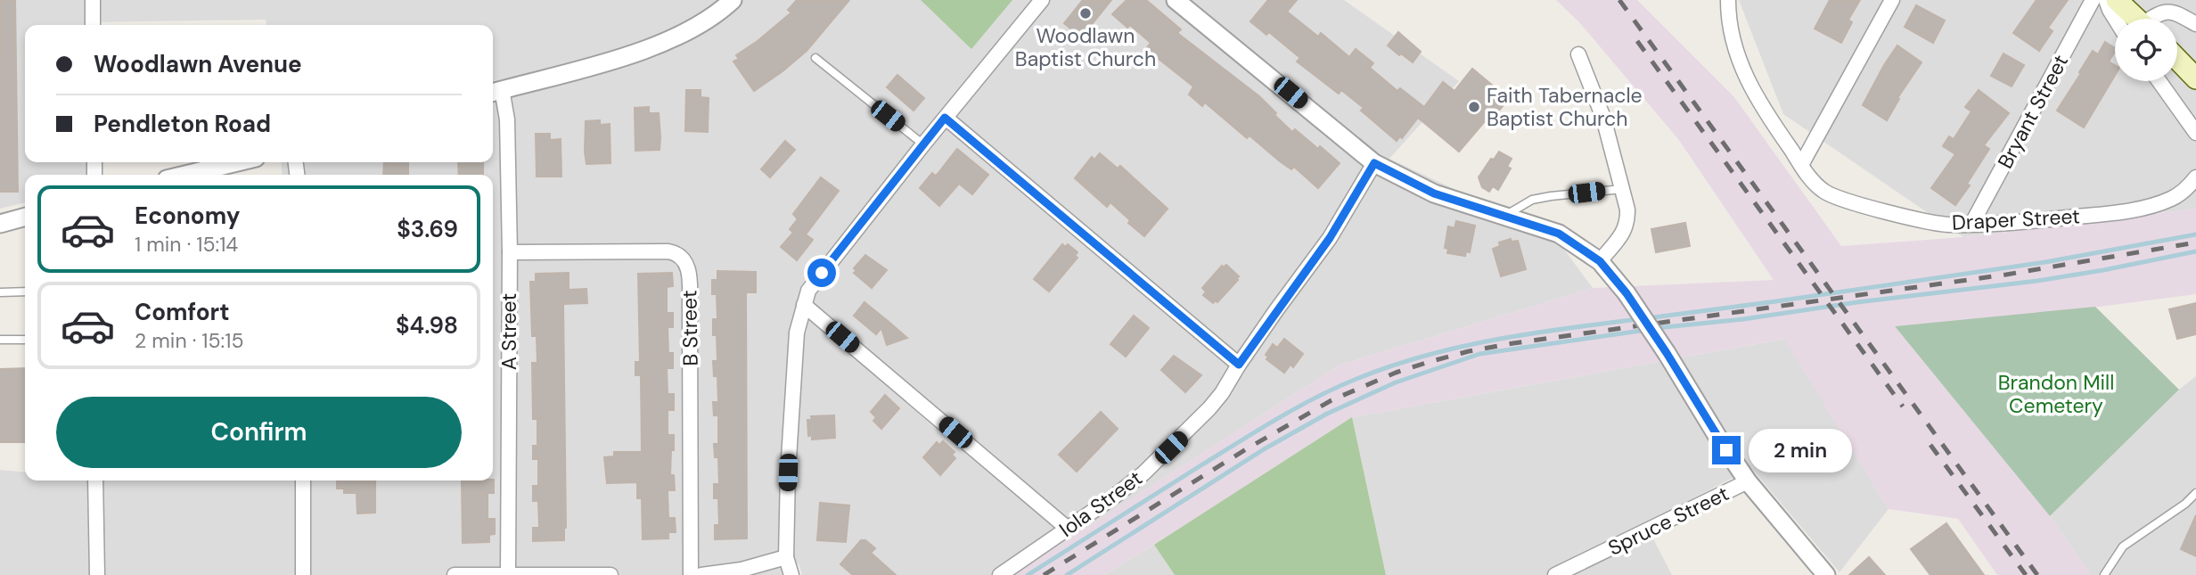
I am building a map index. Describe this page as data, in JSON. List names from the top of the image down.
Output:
{
  "streets": {
    "street": [
      "Bryant Street",
      "Draper Street",
      "B Street",
      "A Street",
      "Iola Street",
      "Spruce Street"
    ]
  },
  "crossings": [
    ["Bryant Street", "Draper Street"],
    ["B Street", "A Street"]
  ],
  "parks": ["Brandon Mill Cemetery"],
  "places": ["Woodlawn Baptist Church", "Faith Tabernacle Baptist Church"],
  "page": {
    "banner": ["Woodlawn Avenue", "Pendleton Road"],
    "list": [
      {
        "name": "Economy",
        "note": "1 min · 15:14",
        "value": "$3.69"
      },
      {
        "name": "Comfort",
        "note": "2 min · 15:15",
        "value": "$4.98"
      }
    ],
    "buttons": "Confirm",
    "bubble": "2 min"
  }
}
